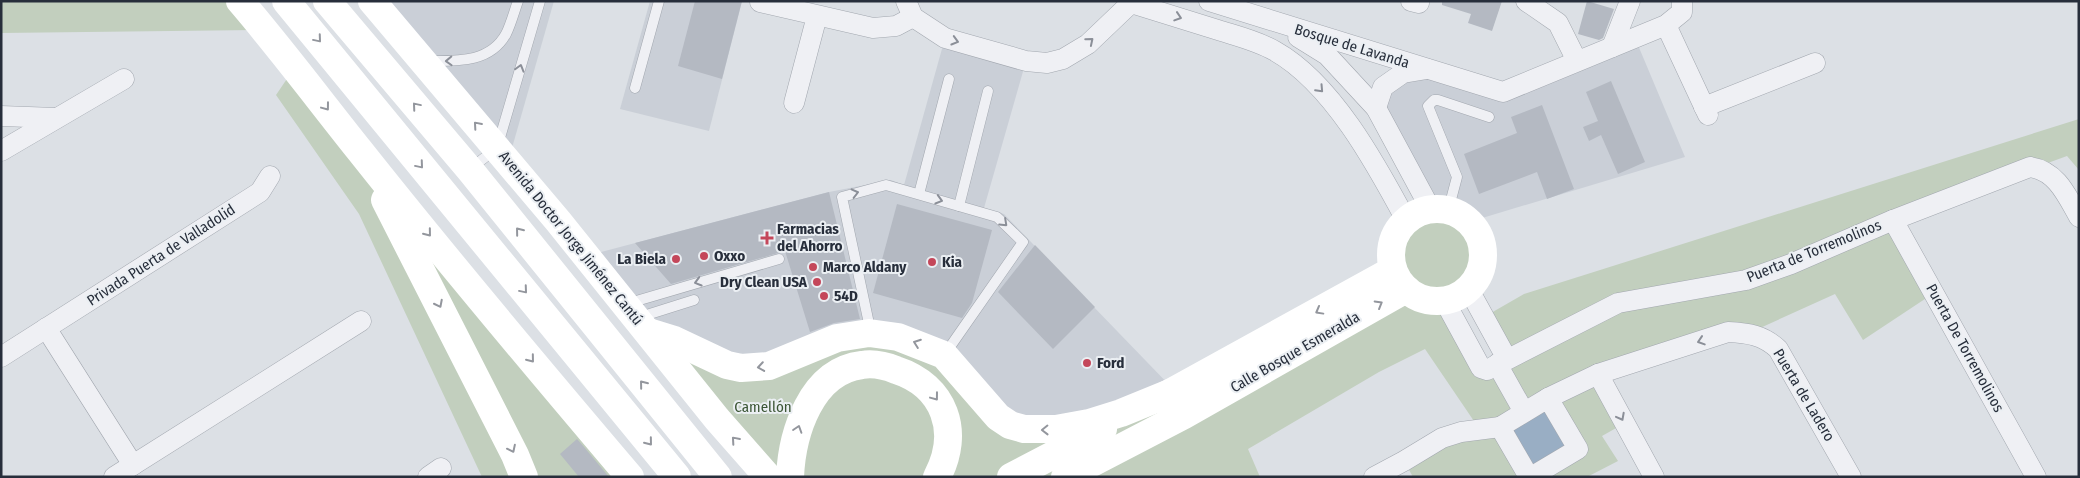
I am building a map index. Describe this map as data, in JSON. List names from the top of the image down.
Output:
{
  "streets": {
    "main road": ["Avenida Doctor Jorge Jiménez Cantú", "Calle Bosque Esmeralda"],
    "street": [
      "Bosque de Lavanda",
      "Puerta de Torremolinos",
      "Privada Puerta de Valladolid",
      "Puerta De Torremolinos",
      "Puerta de Ladero"
    ]
  },
  "crossings": [
    ["Bosque de Lavanda", "Calle Bosque Esmeralda"],
    ["Puerta de Torremolinos", "Puerta De Torremolinos"]
  ],
  "one_way": ["Puerta de Ladero"],
  "parks": ["Camellón"],
  "places": {
    "health": ["Farmacias del Ahorro"],
    "other": [
      "Oxxo",
      "La Biela",
      "Kia",
      "Marco Aldany",
      "Dry Clean USA",
      "54D",
      "Ford"
    ]
  }
}
